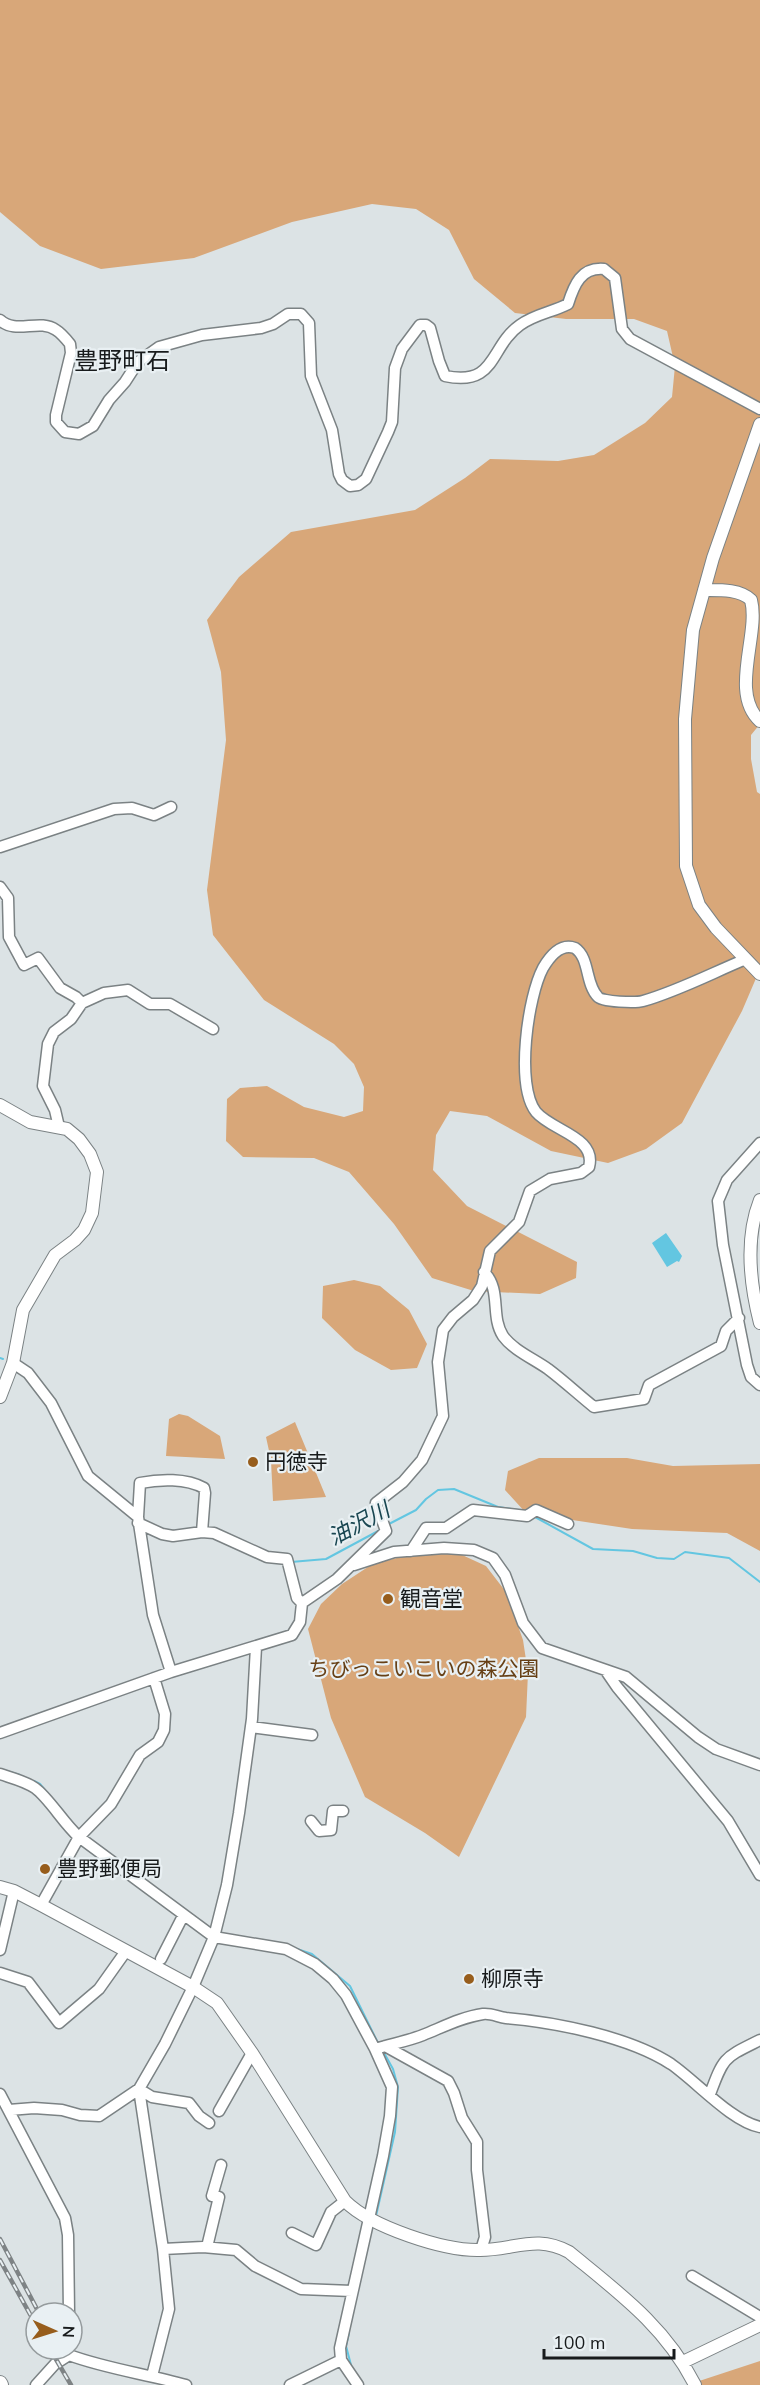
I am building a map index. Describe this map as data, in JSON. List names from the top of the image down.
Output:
{
  "districts": ["豊野町石"],
  "water": ["油沢川"],
  "parks": ["ちびっこいこいの森公園"],
  "places": [
    "円徳寺",
    "観音堂",
    "豊野郵便局",
    "柳原寺"
  ],
  "scale_bar": "100 m",
  "north": "right"
}
